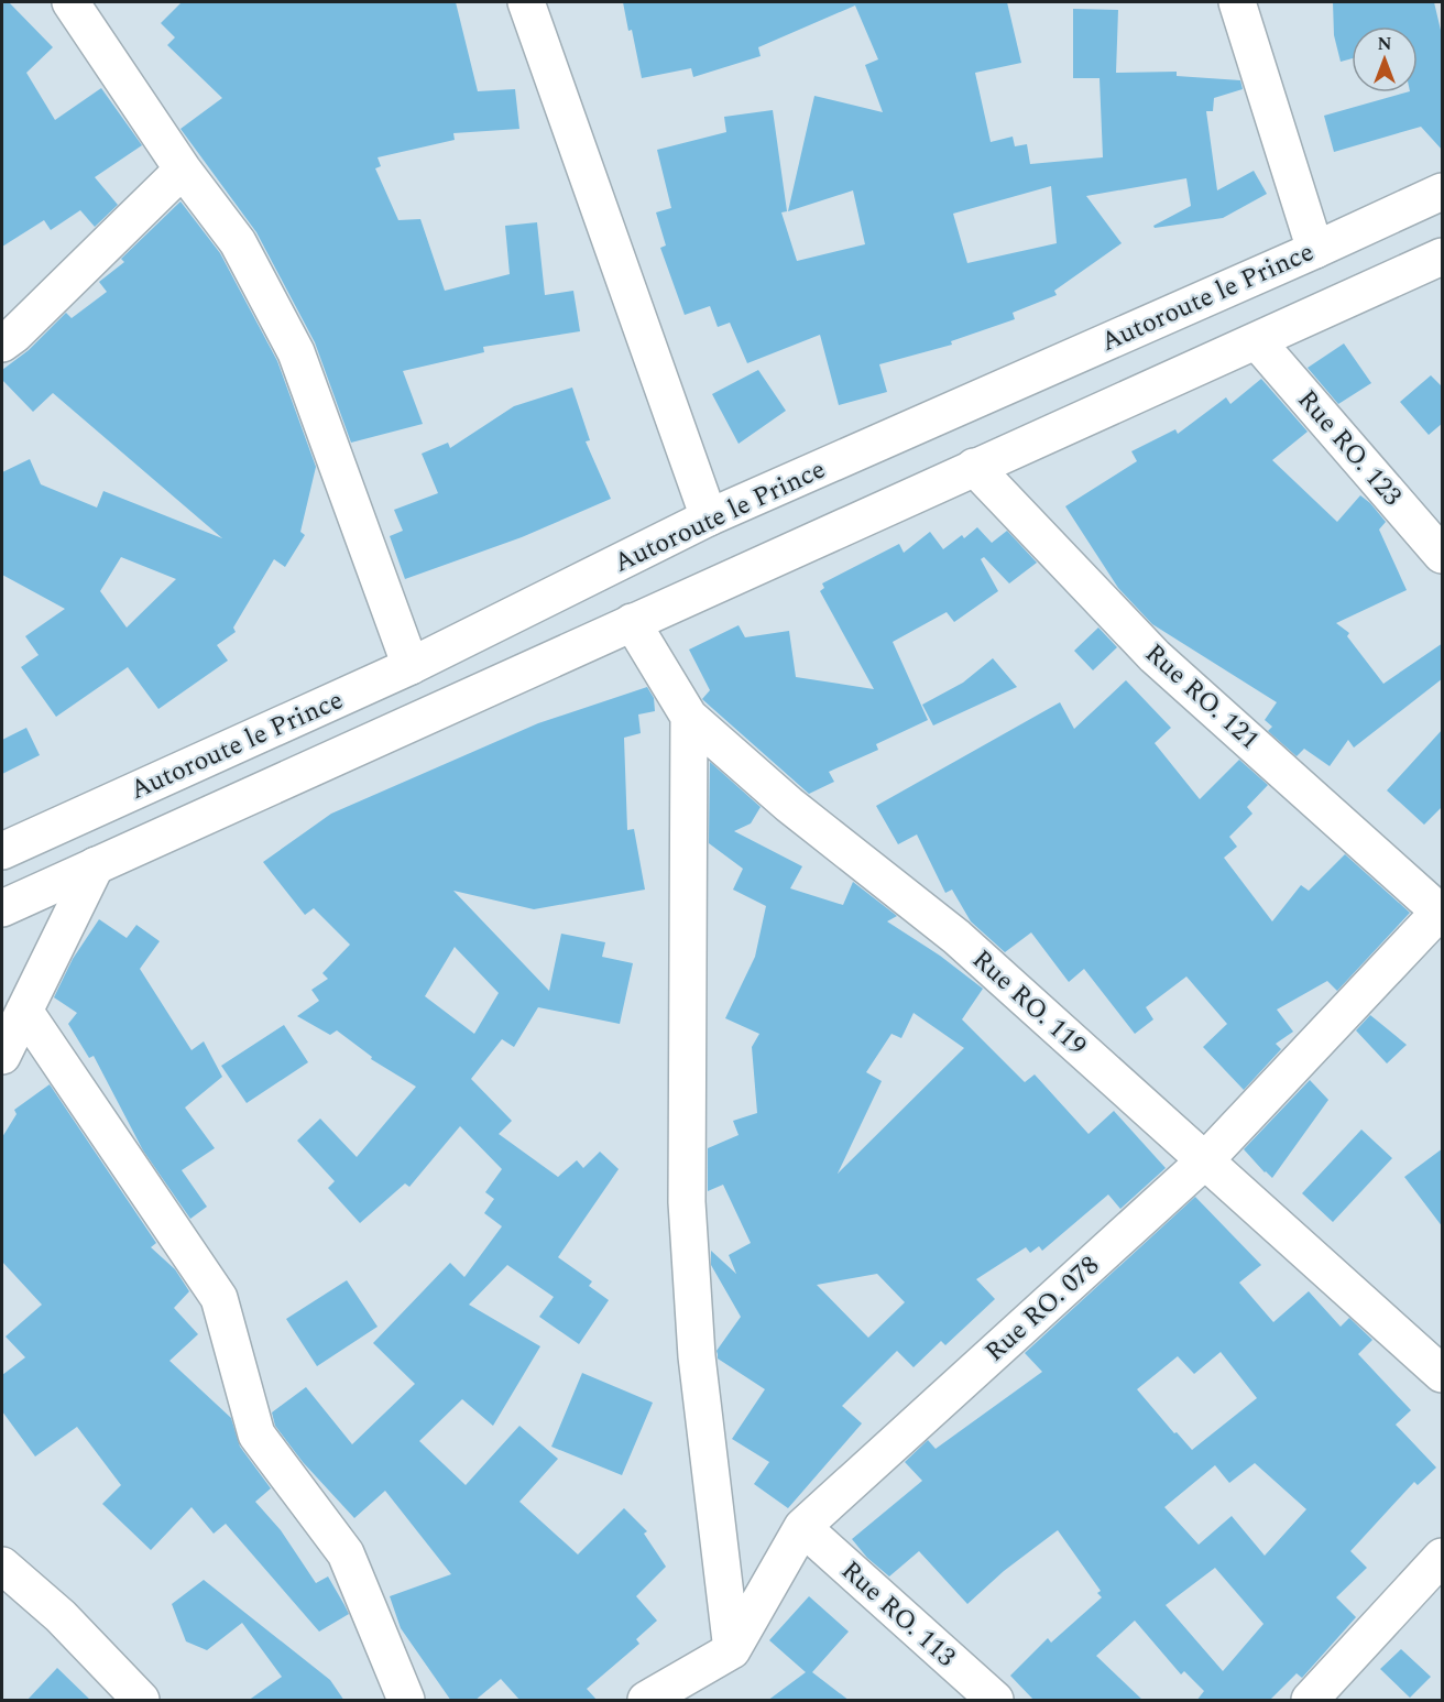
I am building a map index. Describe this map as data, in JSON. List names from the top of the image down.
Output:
{
  "streets": {
    "street": [
      "Autoroute le Prince",
      "Rue RO. 123",
      "Rue RO. 121",
      "Rue RO. 119",
      "Rue RO. 078",
      "Rue RO. 113"
    ]
  },
  "crossings": [
    ["Autoroute le Prince", "Rue RO. 123"],
    ["Autoroute le Prince", "Rue RO. 121"],
    ["Autoroute le Prince", "Rue RO. 119"],
    ["Rue RO. 121", "Rue RO. 078"],
    ["Rue RO. 119", "Rue RO. 078"],
    ["Rue RO. 078", "Rue RO. 113"]
  ],
  "north": "top"
}
